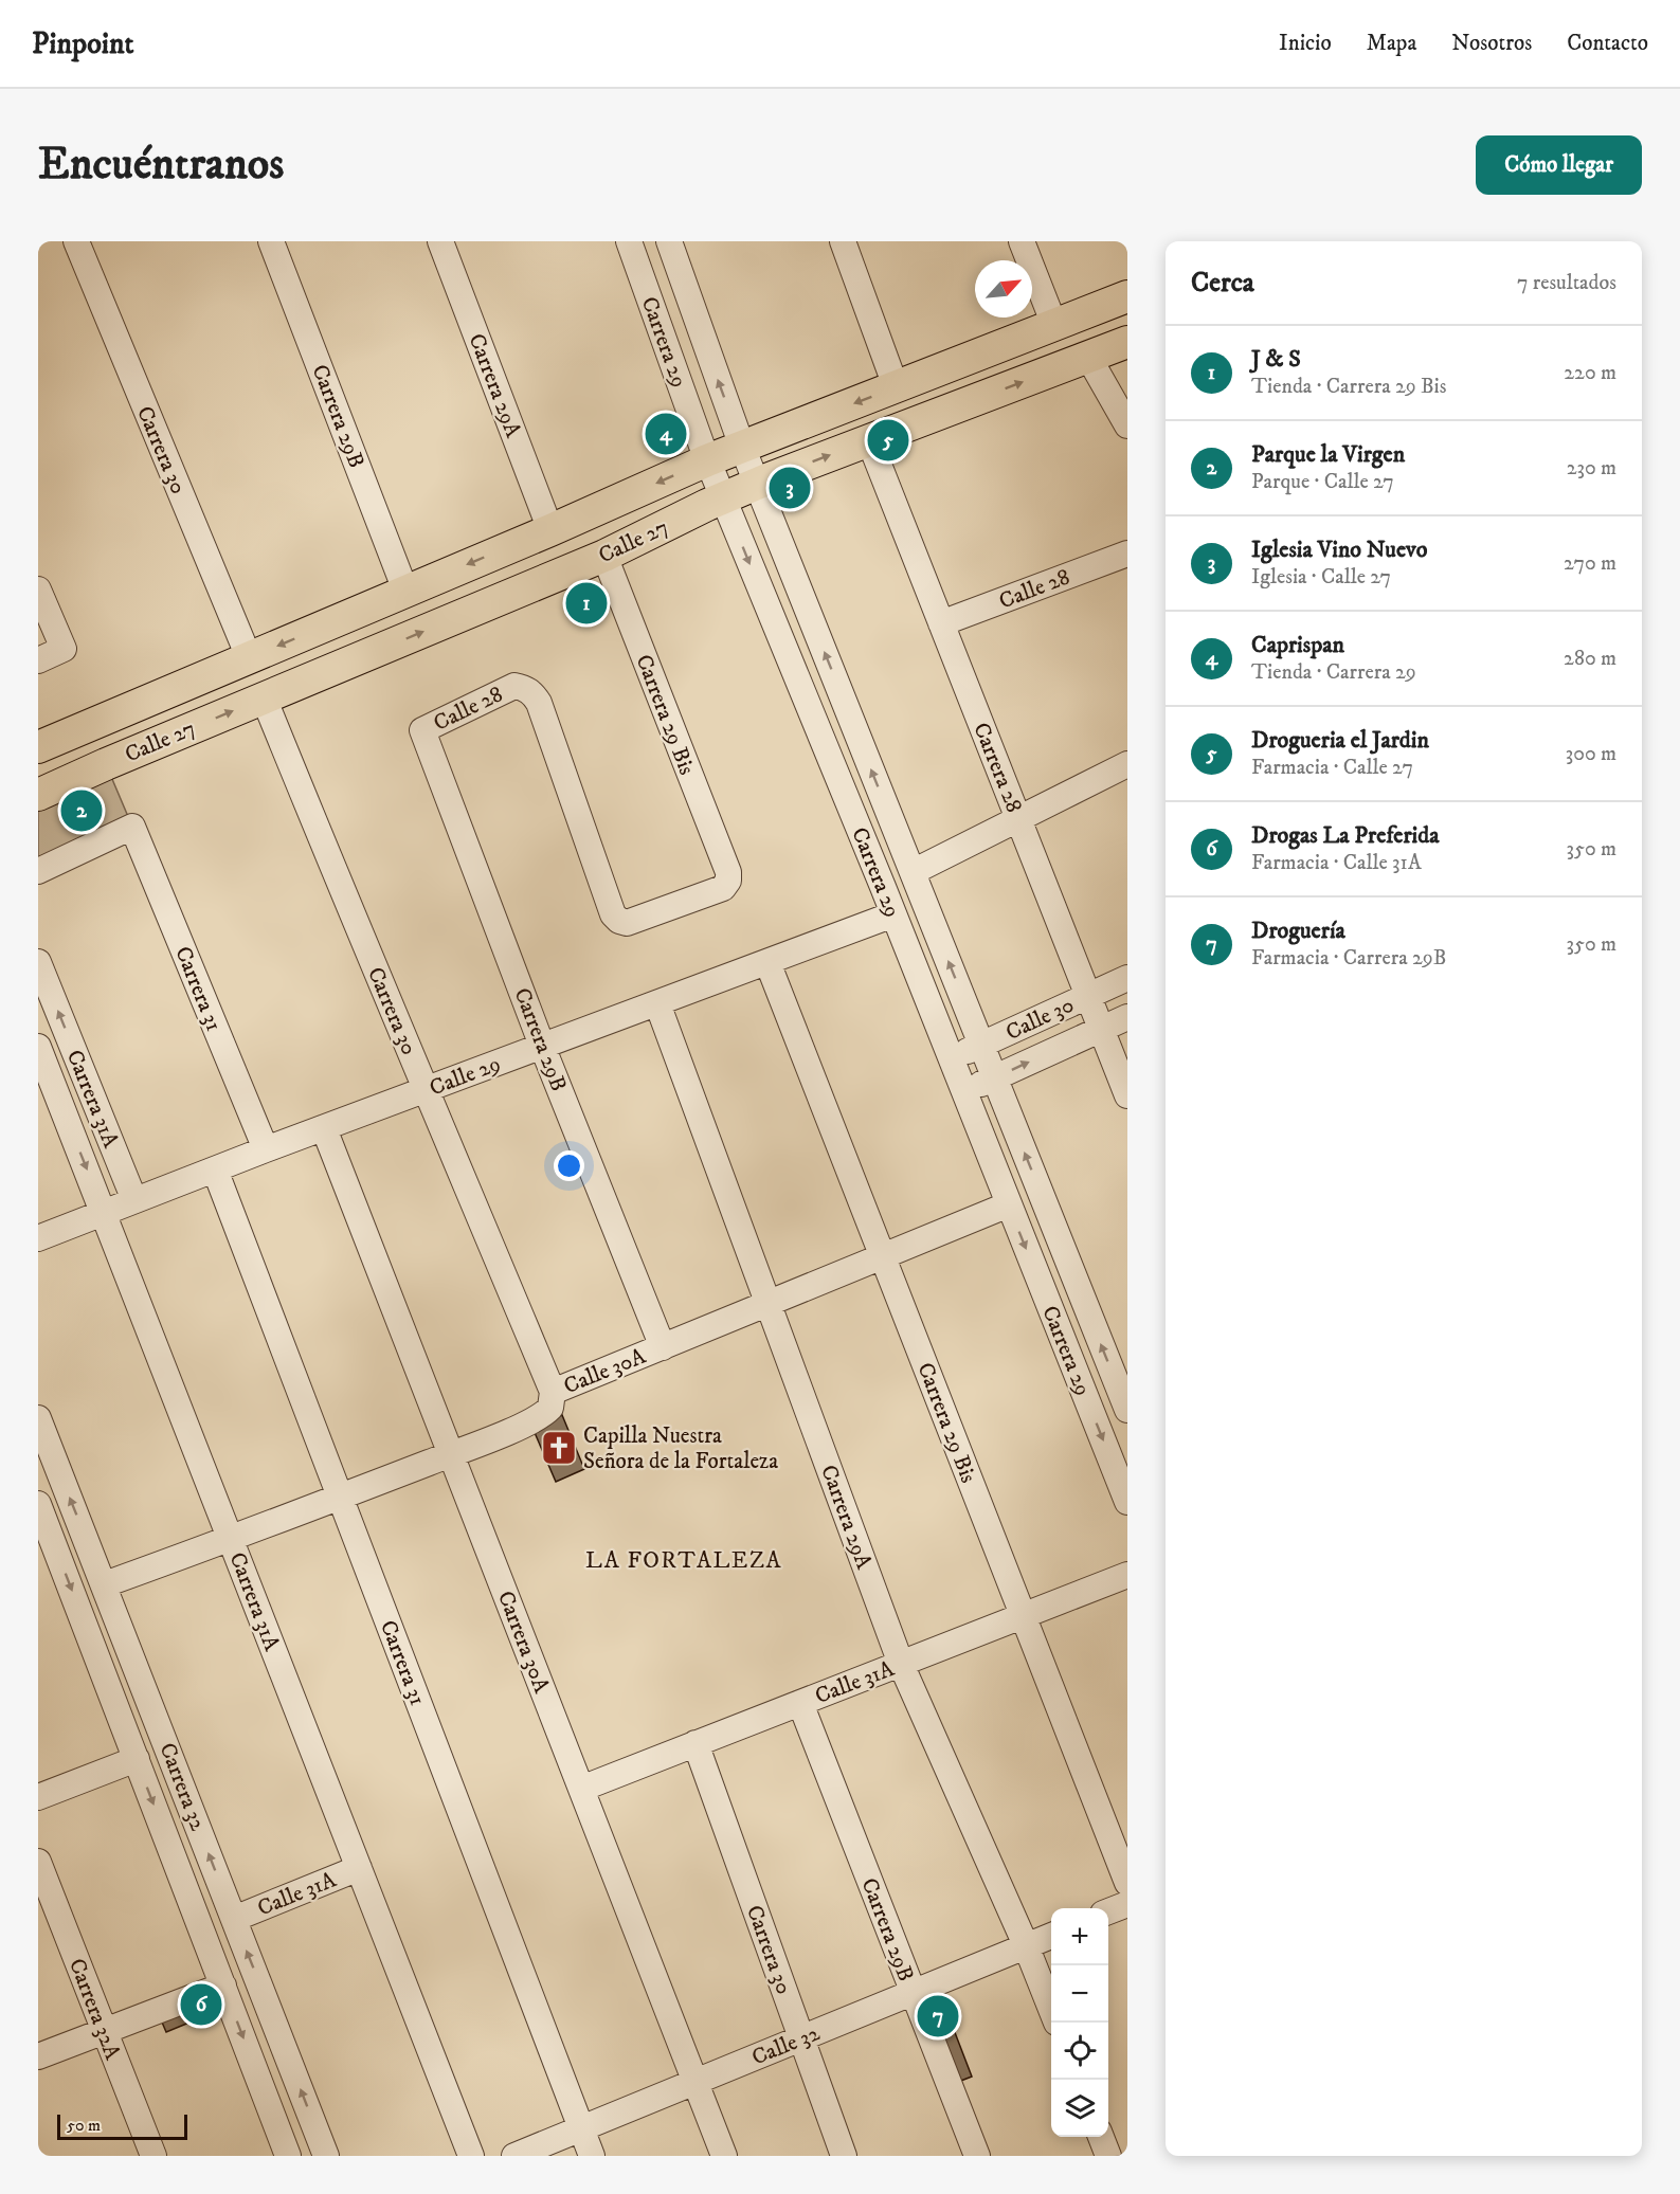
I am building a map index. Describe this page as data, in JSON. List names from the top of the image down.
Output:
{
  "streets": {
    "main road": ["Calle 27"],
    "street": [
      "Carrera 29",
      "Carrera 29A",
      "Carrera 29B",
      "Carrera 30",
      "Calle 28",
      "Carrera 29 Bis",
      "Carrera 28",
      "Carrera 31",
      "Calle 30",
      "Calle 29",
      "Carrera 31A",
      "Calle 30A",
      "Carrera 30A",
      "Calle 31A",
      "Carrera 32",
      "Carrera 32A",
      "Calle 32"
    ]
  },
  "crossings": [
    ["Carrera 29", "Calle 27"],
    ["Carrera 29", "Calle 30"],
    ["Carrera 29", "Calle 29"],
    ["Carrera 29", "Calle 30A"],
    ["Carrera 29A", "Calle 27"],
    ["Carrera 29A", "Calle 29"],
    ["Carrera 29A", "Calle 30A"],
    ["Carrera 29A", "Calle 31A"],
    ["Carrera 29A", "Calle 32"],
    ["Carrera 29B", "Calle 27"],
    ["Carrera 29B", "Calle 28"],
    ["Carrera 29B", "Calle 29"],
    ["Carrera 29B", "Calle 30A"],
    ["Carrera 29B", "Calle 31A"],
    ["Carrera 29B", "Calle 32"],
    ["Carrera 30", "Calle 27"],
    ["Carrera 30", "Calle 29"],
    ["Carrera 30", "Calle 30A"],
    ["Carrera 30", "Calle 31A"],
    ["Carrera 30", "Calle 32"],
    ["Calle 27", "Carrera 29 Bis"],
    ["Calle 27", "Carrera 28"],
    ["Calle 28", "Carrera 29 Bis"],
    ["Calle 28", "Carrera 28"],
    ["Carrera 29 Bis", "Calle 29"],
    ["Carrera 29 Bis", "Calle 30A"],
    ["Carrera 29 Bis", "Calle 31A"],
    ["Carrera 28", "Calle 30"],
    ["Carrera 31", "Calle 29"],
    ["Carrera 31", "Calle 30A"],
    ["Carrera 31", "Calle 32"],
    ["Calle 29", "Carrera 31A"],
    ["Calle 29", "Carrera 30A"],
    ["Carrera 31A", "Calle 30A"],
    ["Carrera 31A", "Calle 31A"],
    ["Calle 30A", "Carrera 30A"],
    ["Calle 30A", "Carrera 32"],
    ["Carrera 30A", "Calle 31A"],
    ["Carrera 30A", "Calle 32"],
    ["Calle 31A", "Carrera 32"]
  ],
  "districts": ["LA FORTALEZA"],
  "places": {
    "church": ["Capilla Nuestra Señora de la Fortaleza"]
  },
  "scale_bar": "50 m",
  "north": "top right",
  "page": {
    "header": "Pinpoint",
    "nav": [
      "Inicio",
      "Mapa",
      "Nosotros",
      "Contacto"
    ],
    "buttons": "Cómo llegar",
    "title": "Encuéntranos",
    "heading": ["Cerca", "7 resultados"],
    "list": [
      {
        "mark": "1",
        "name": "J & S",
        "note": "Tienda · Carrera 29 Bis",
        "value": "220 m"
      },
      {
        "mark": "2",
        "name": "Parque la Virgen",
        "note": "Parque · Calle 27",
        "value": "230 m"
      },
      {
        "mark": "3",
        "name": "Iglesia Vino Nuevo",
        "note": "Iglesia · Calle 27",
        "value": "270 m"
      },
      {
        "mark": "4",
        "name": "Caprispan",
        "note": "Tienda · Carrera 29",
        "value": "280 m"
      },
      {
        "mark": "5",
        "name": "Drogueria el Jardin",
        "note": "Farmacia · Calle 27",
        "value": "300 m"
      },
      {
        "mark": "6",
        "name": "Drogas La Preferida",
        "note": "Farmacia · Calle 31A",
        "value": "350 m"
      },
      {
        "mark": "7",
        "name": "Droguería",
        "note": "Farmacia · Carrera 29B",
        "value": "350 m"
      }
    ],
    "pins": [
      "4",
      "5",
      "3",
      "1",
      "2",
      "6",
      "7"
    ],
    "map_buttons": ["+", "−"],
    "scale": "50 m"
  }
}
